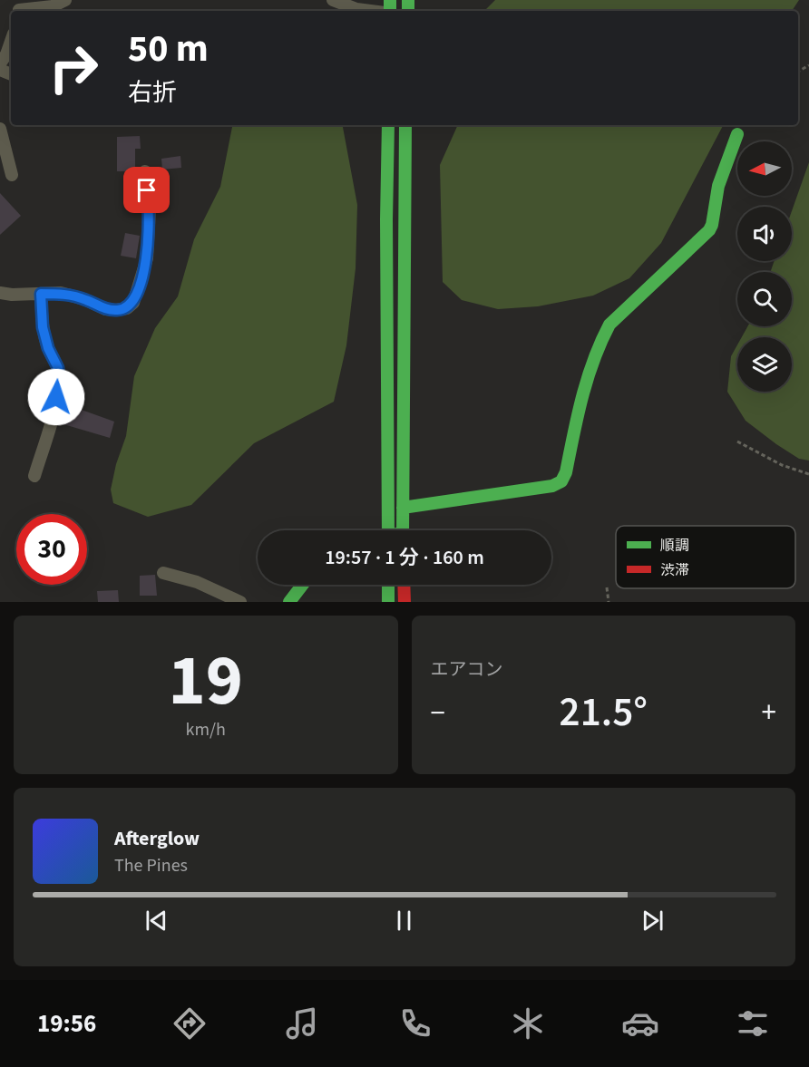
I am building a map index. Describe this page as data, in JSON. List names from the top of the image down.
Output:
{
  "legend": ["順調", "渋滞"],
  "north": "left",
  "page": {
    "turn": ["50 m", "右折"],
    "limit": "30",
    "trip": "19:57 · 1 分 · 160 m",
    "tile": [
      ["19", "km/h"],
      "エアコン"
    ],
    "heat": ["−", "21.5°", "+"],
    "song": ["Afterglow", "The Pines"],
    "tabs": "19:56"
  }
}
